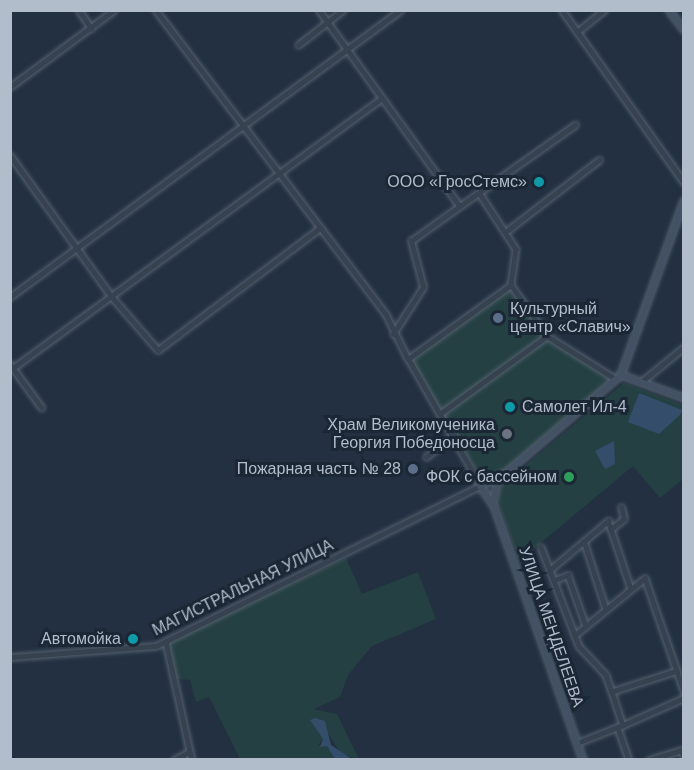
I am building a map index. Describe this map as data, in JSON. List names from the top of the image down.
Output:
{
  "streets": {
    "main road": ["УЛИЦА МЕНДЕЛЕЕВА"],
    "street": ["МАГИСТРАЛЬНАЯ УЛИЦА"]
  },
  "places": [
    "ООО «ГросСтемс»",
    "Культурный центр «Славич»",
    "Самолет Ил-4",
    "Храм Великомученика Георгия Победоносца",
    "Пожарная часть № 28",
    "ФОК с бассейном",
    "Автомойка"
  ]
}
